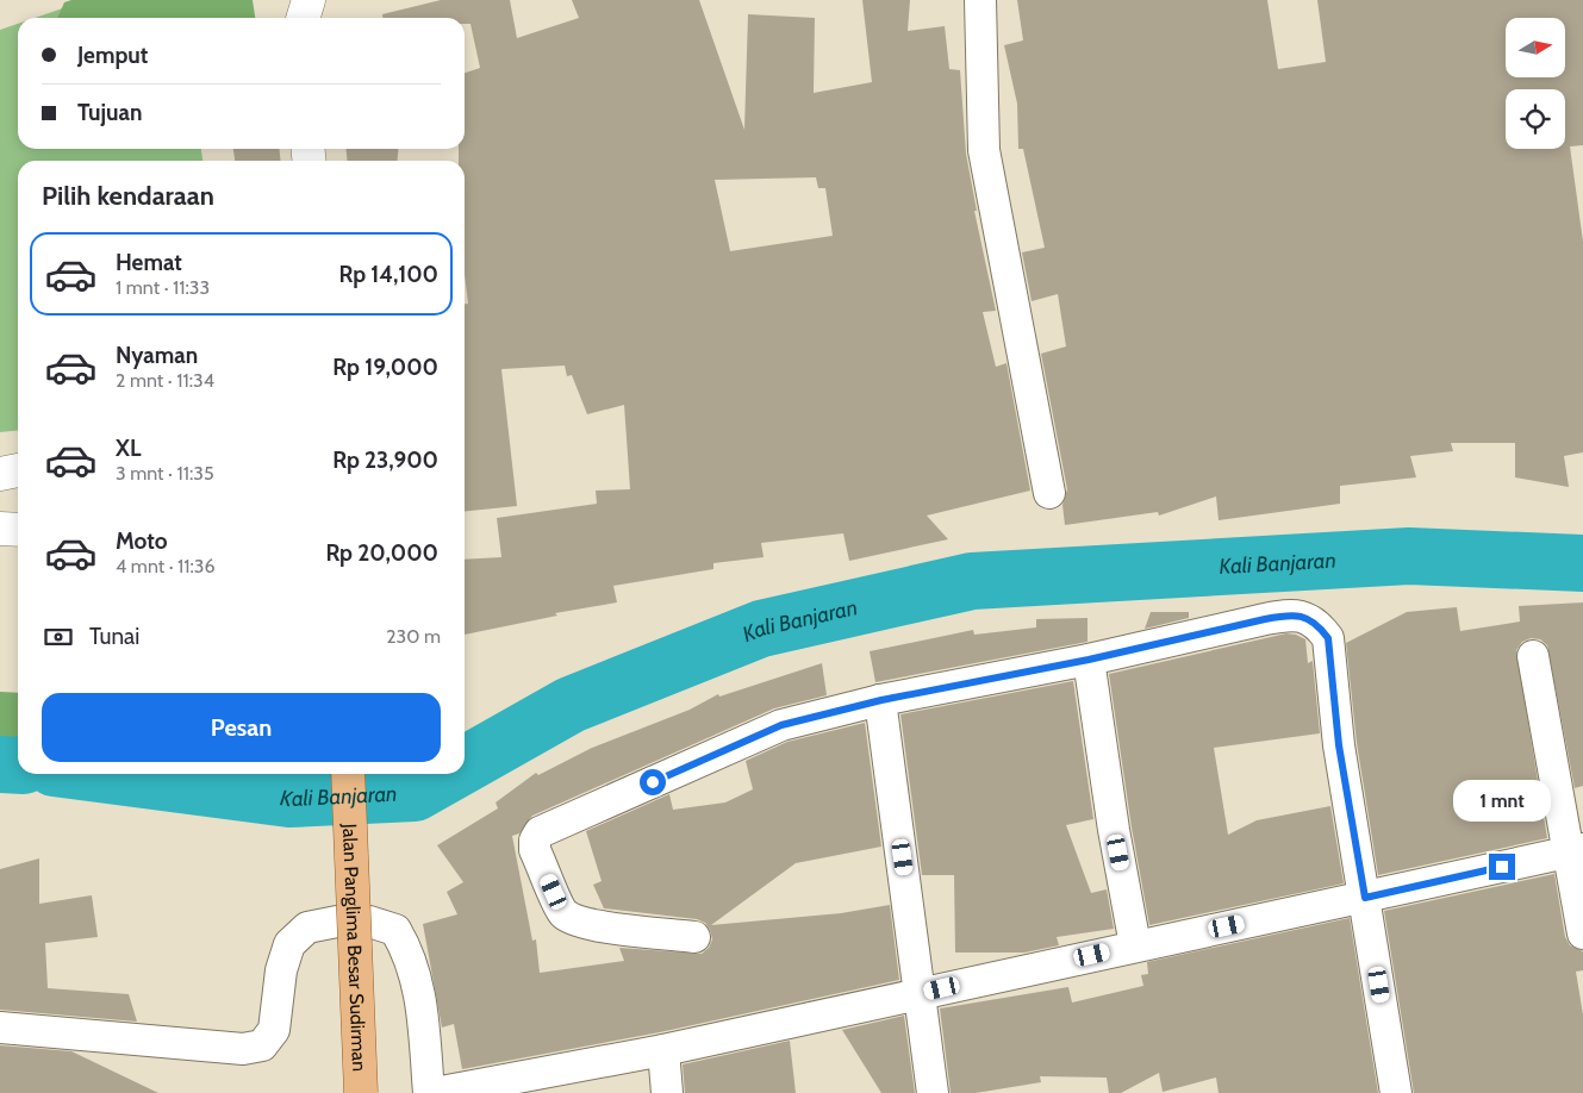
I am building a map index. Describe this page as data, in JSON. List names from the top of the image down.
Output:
{
  "streets": {
    "main road": ["Jalan Panglima Besar Sudirman"]
  },
  "water": ["Kali Banjaran"],
  "north": "right",
  "page": {
    "banner": ["Jemput", "Tujuan"],
    "heading": "Pilih kendaraan",
    "list": [
      {
        "name": "Hemat",
        "note": "1 mnt · 11:33",
        "value": "Rp 14,100"
      },
      {
        "name": "Nyaman",
        "note": "2 mnt · 11:34",
        "value": "Rp 19,000"
      },
      {
        "name": "XL",
        "note": "3 mnt · 11:35",
        "value": "Rp 23,900"
      },
      {
        "name": "Moto",
        "note": "4 mnt · 11:36",
        "value": "Rp 20,000"
      }
    ],
    "pay": ["Tunai", "230 m"],
    "buttons": "Pesan",
    "bubble": "1 mnt"
  }
}
